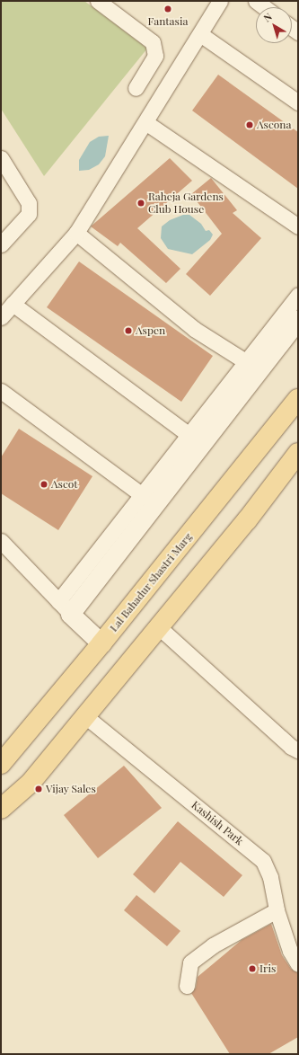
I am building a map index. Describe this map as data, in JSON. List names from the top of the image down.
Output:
{
  "streets": {
    "main road": ["Lal Bahadur Shastri Marg"],
    "street": ["Kashish Park"]
  },
  "places": [
    "Fantasia",
    "Ascona",
    "Raheja Gardens Club House",
    "Aspen",
    "Ascot",
    "Vijay Sales",
    "Iris"
  ],
  "north": "top left"
}
